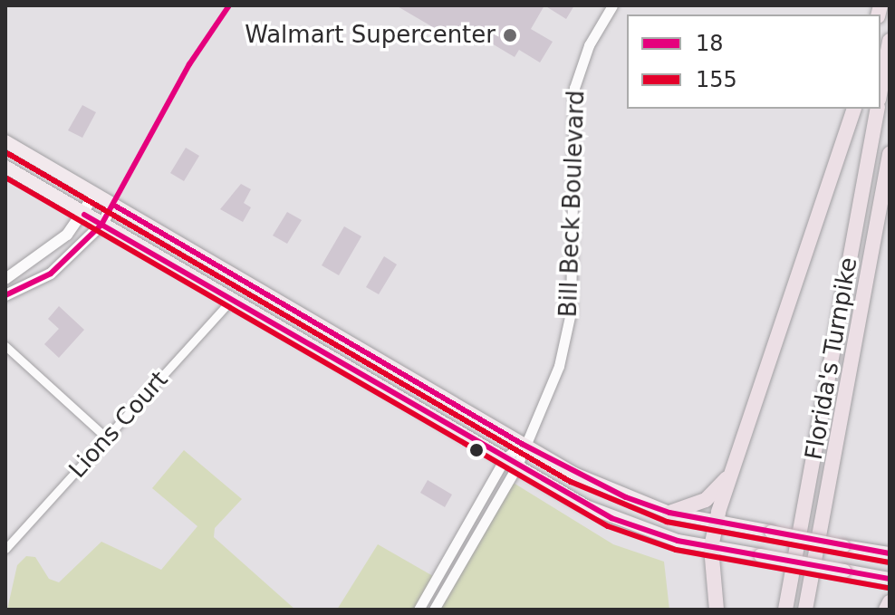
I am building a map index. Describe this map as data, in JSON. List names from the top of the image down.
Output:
{
  "streets": {
    "highway": ["Florida's Turnpike"],
    "street": ["Bill Beck Boulevard", "Lions Court"]
  },
  "places": ["Walmart Supercenter"],
  "lines": ["transit line 18", "transit line 155"],
  "legend": ["18", "155"]
}
